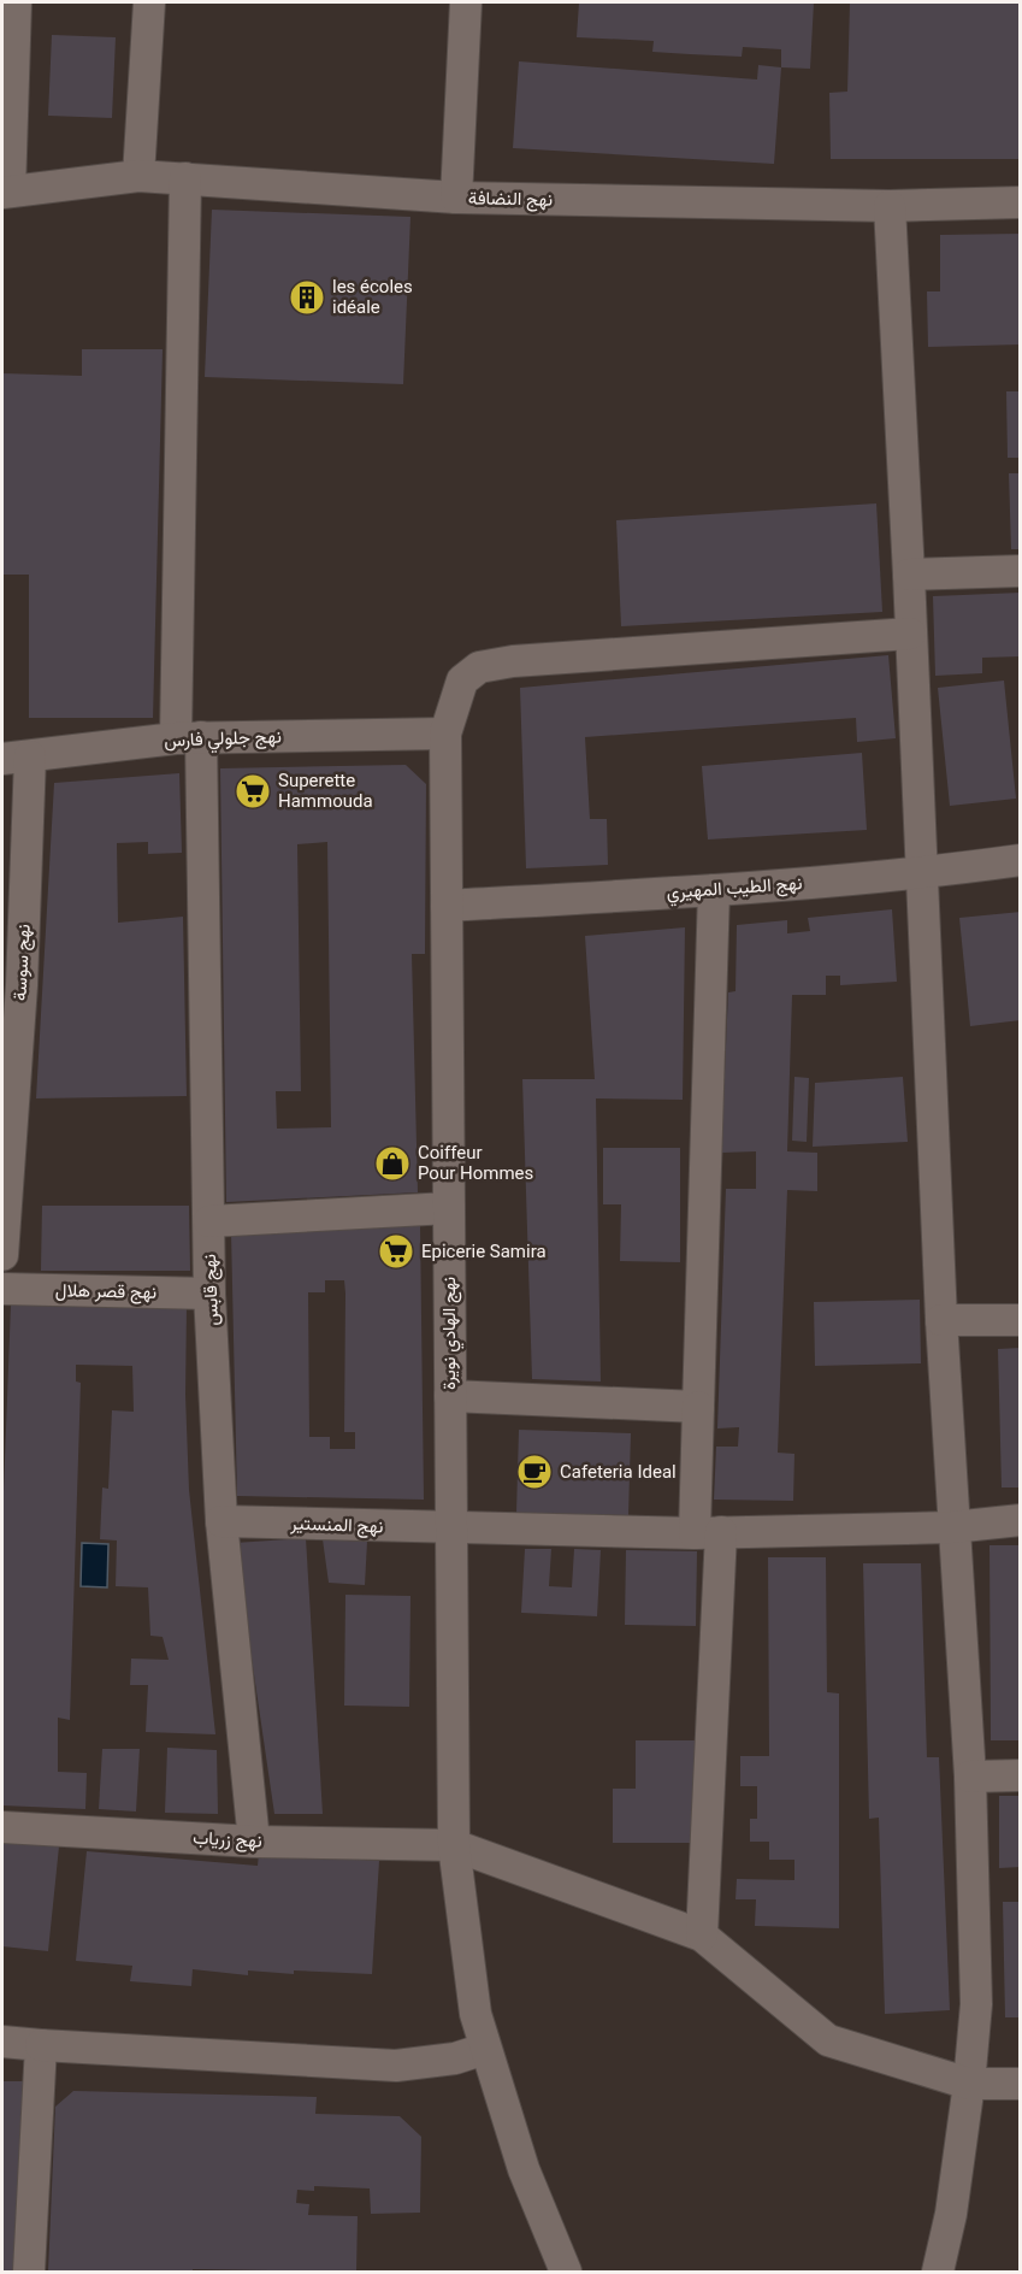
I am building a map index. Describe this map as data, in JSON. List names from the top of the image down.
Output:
{
  "streets": {
    "street": [
      "نهج النضافة",
      "نهج جلولي فارس",
      "نهج الطيب المهيري",
      "نهج سوسة",
      "نهج قابس",
      "نهج قصر هلال",
      "نهج الهادي نويرة",
      "نهج المنستير",
      "نهج زرياب"
    ]
  },
  "crossings": [
    ["نهج النضافة", "نهج قابس"],
    ["نهج جلولي فارس", "نهج سوسة"],
    ["نهج جلولي فارس", "نهج قابس"],
    ["نهج جلولي فارس", "نهج الهادي نويرة"],
    ["نهج الطيب المهيري", "نهج الهادي نويرة"],
    ["نهج قابس", "نهج قصر هلال"],
    ["نهج قابس", "نهج المنستير"],
    ["نهج قابس", "نهج زرياب"],
    ["نهج الهادي نويرة", "نهج المنستير"],
    ["نهج الهادي نويرة", "نهج زرياب"]
  ],
  "places": {
    "building": ["les écoles idéale"],
    "supermarket": ["Superette Hammouda", "Epicerie Samira"],
    "shop": ["Coiffeur Pour Hommes"],
    "cafe": ["Cafeteria Ideal"]
  }
}
